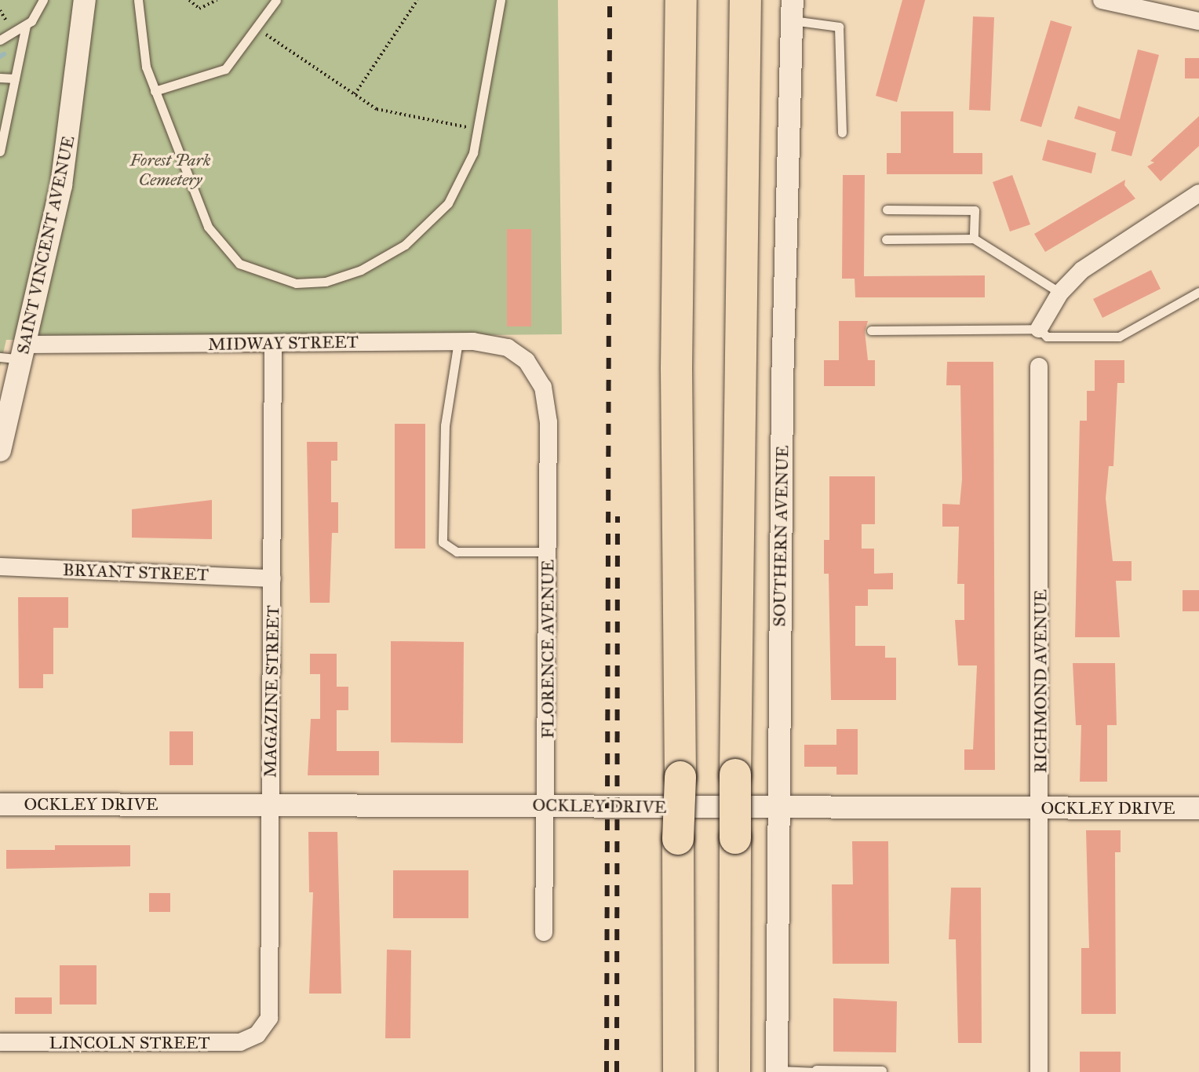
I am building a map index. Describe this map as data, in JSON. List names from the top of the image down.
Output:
{
  "streets": {
    "street": [
      "SAINT VINCENT AVENUE",
      "MIDWAY STREET",
      "SOUTHERN AVENUE",
      "BRYANT STREET",
      "FLORENCE AVENUE",
      "RICHMOND AVENUE",
      "MAGAZINE STREET",
      "OCKLEY DRIVE",
      "LINCOLN STREET"
    ]
  },
  "crossings": [
    ["SAINT VINCENT AVENUE", "MIDWAY STREET"],
    ["MIDWAY STREET", "FLORENCE AVENUE"],
    ["MIDWAY STREET", "MAGAZINE STREET"],
    ["SOUTHERN AVENUE", "OCKLEY DRIVE"],
    ["BRYANT STREET", "MAGAZINE STREET"],
    ["FLORENCE AVENUE", "OCKLEY DRIVE"],
    ["RICHMOND AVENUE", "OCKLEY DRIVE"],
    ["MAGAZINE STREET", "OCKLEY DRIVE"],
    ["MAGAZINE STREET", "LINCOLN STREET"]
  ],
  "parks": ["Forest Park Cemetery"]
}
